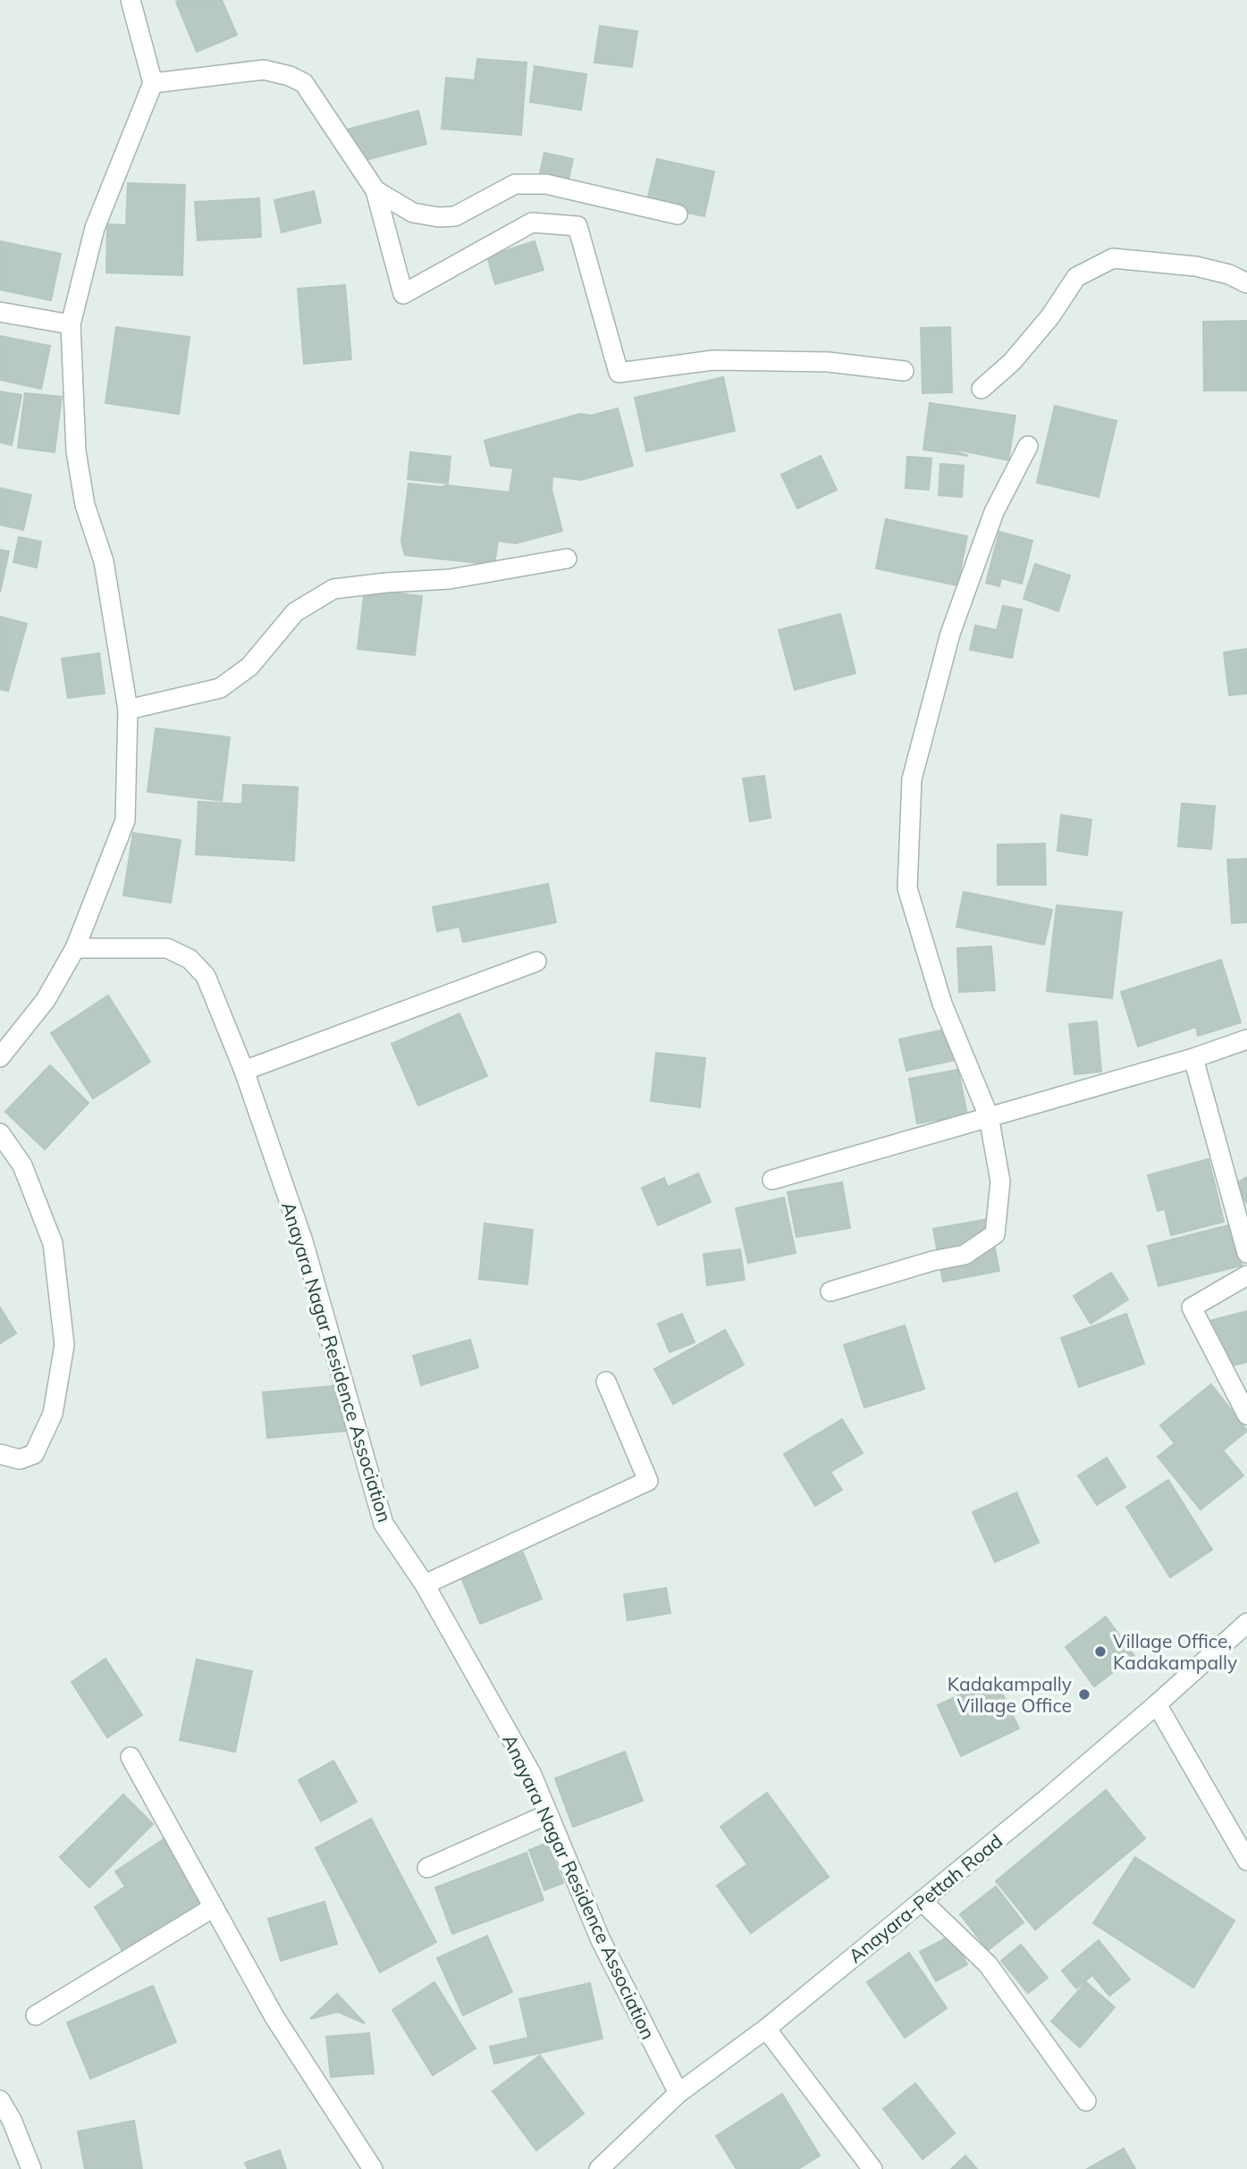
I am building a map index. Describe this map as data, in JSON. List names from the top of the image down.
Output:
{
  "streets": {
    "street": ["Anayara Nagar Residence Association", "Anayara-Pettah Road"]
  },
  "crossings": [
    ["Anayara Nagar Residence Association", "Anayara-Pettah Road"]
  ],
  "places": ["Village Office, Kadakampally", "Kadakampally Village Office"]
}
